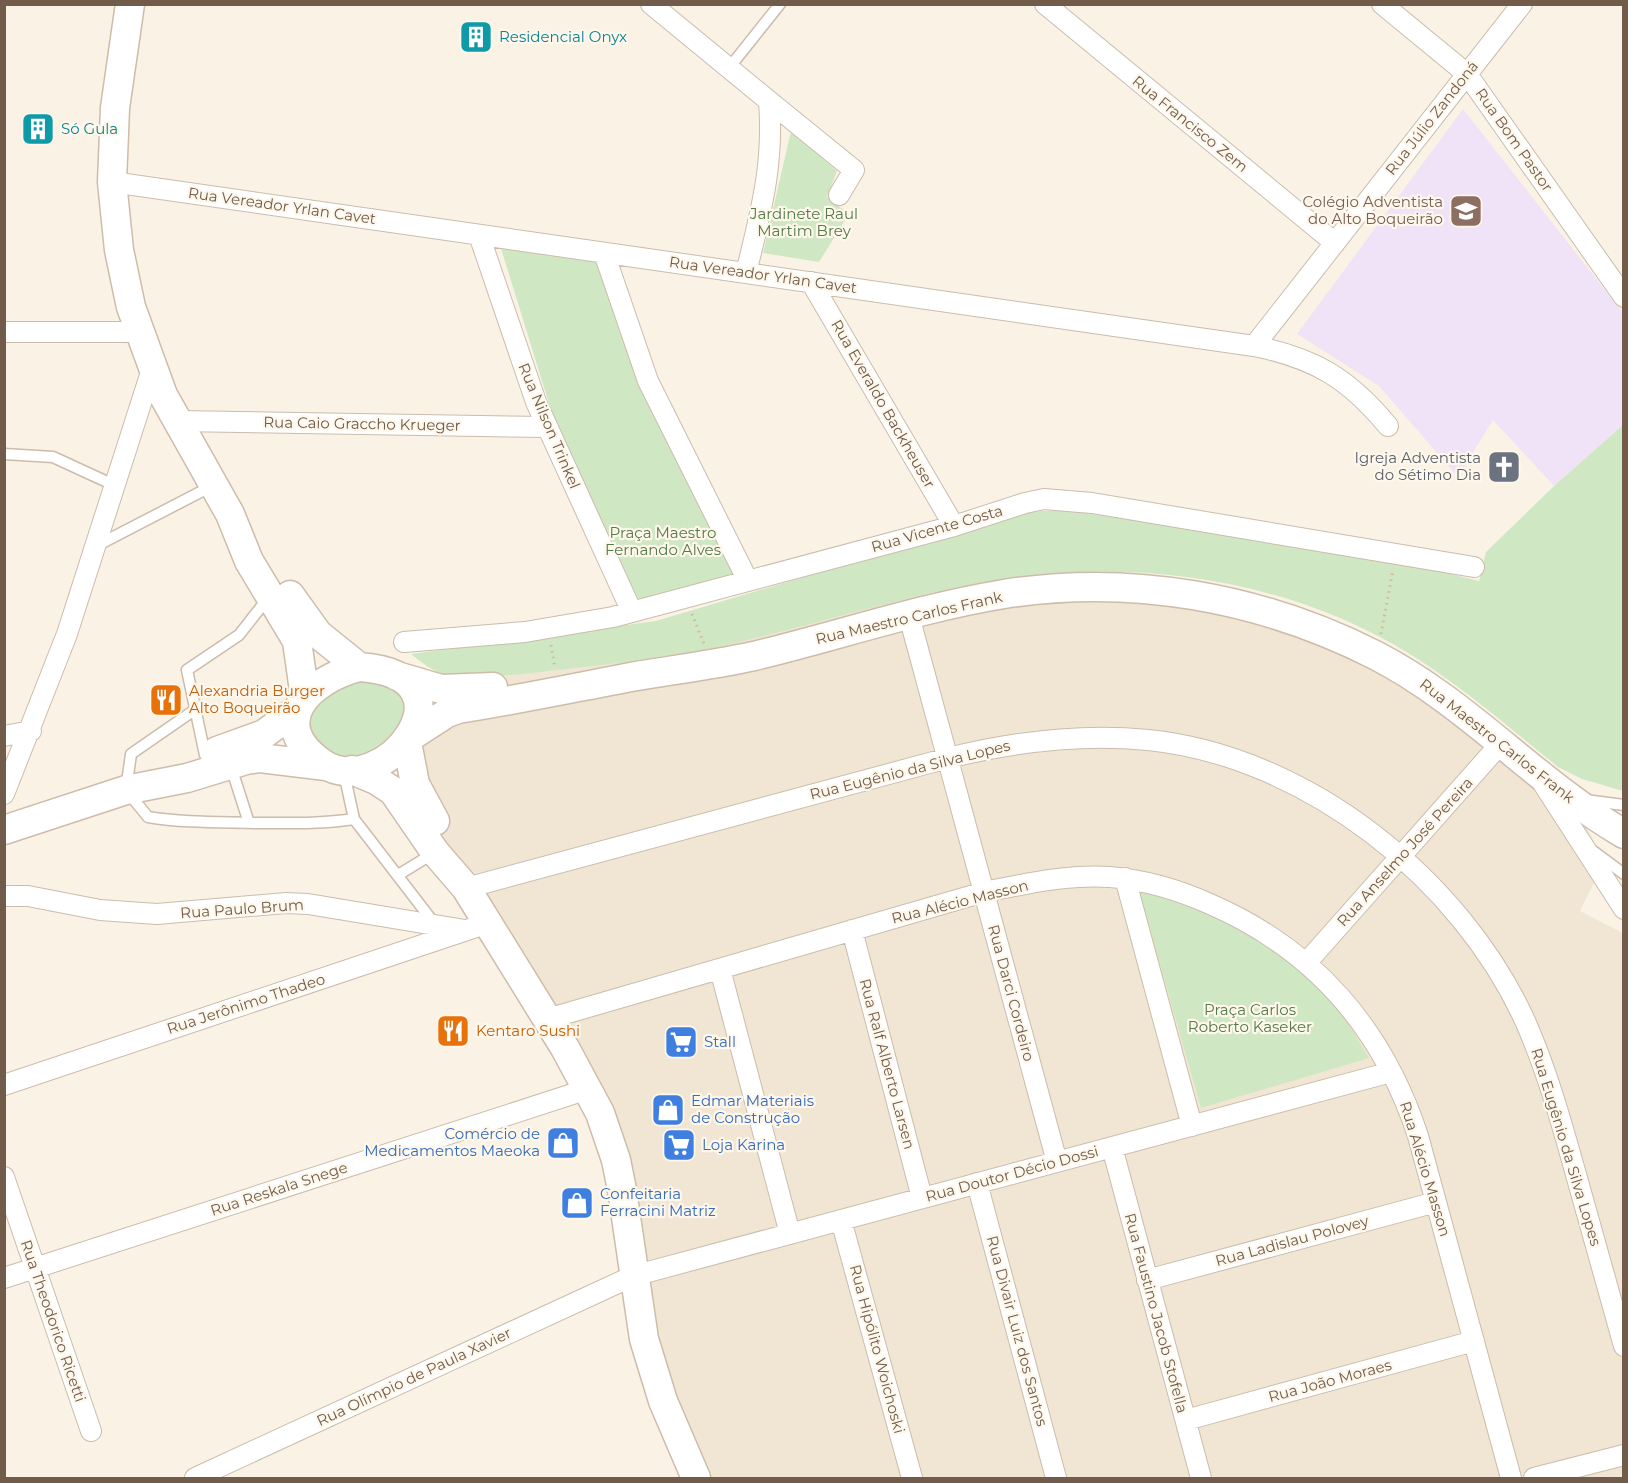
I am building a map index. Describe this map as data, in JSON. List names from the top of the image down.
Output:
{
  "streets": {
    "main road": ["Rua Maestro Carlos Frank"],
    "street": [
      "Rua Júlio Zandoná",
      "Rua Francisco Zem",
      "Rua Bom Pastor",
      "Rua Vereador Yrlan Cavet",
      "Rua Everaldo Backheuser",
      "Rua Caio Graccho Krueger",
      "Rua Nilson Trinkel",
      "Rua Vicente Costa",
      "Rua Eugênio da Silva Lopes",
      "Rua Anselmo José Pereira",
      "Rua Alécio Masson",
      "Rua Paulo Brum",
      "Rua Darci Cordeiro",
      "Rua Jerônimo Thadeo",
      "Rua Ralf Alberto Larsen",
      "Rua Doutor Décio Dossi",
      "Rua Reskala Snege",
      "Rua Ladislau Polovey",
      "Rua Faustino Jacob Stofella",
      "Rua Theodorico Ricetti",
      "Rua Divair Luiz dos Santos",
      "Rua Hipólito Woichoski",
      "Rua Olímpio de Paula Xavier",
      "Rua João Moraes"
    ]
  },
  "crossings": [
    ["Rua Júlio Zandoná", "Rua Francisco Zem"],
    ["Rua Júlio Zandoná", "Rua Bom Pastor"],
    ["Rua Júlio Zandoná", "Rua Vereador Yrlan Cavet"],
    ["Rua Vereador Yrlan Cavet", "Rua Everaldo Backheuser"],
    ["Rua Vereador Yrlan Cavet", "Rua Nilson Trinkel"],
    ["Rua Everaldo Backheuser", "Rua Vicente Costa"],
    ["Rua Caio Graccho Krueger", "Rua Nilson Trinkel"],
    ["Rua Nilson Trinkel", "Rua Vicente Costa"],
    ["Rua Maestro Carlos Frank", "Rua Anselmo José Pereira"],
    ["Rua Maestro Carlos Frank", "Rua Darci Cordeiro"],
    ["Rua Eugênio da Silva Lopes", "Rua Anselmo José Pereira"],
    ["Rua Eugênio da Silva Lopes", "Rua Darci Cordeiro"],
    ["Rua Anselmo José Pereira", "Rua Alécio Masson"],
    ["Rua Alécio Masson", "Rua Darci Cordeiro"],
    ["Rua Alécio Masson", "Rua Ralf Alberto Larsen"],
    ["Rua Alécio Masson", "Rua Doutor Décio Dossi"],
    ["Rua Alécio Masson", "Rua Ladislau Polovey"],
    ["Rua Alécio Masson", "Rua João Moraes"],
    ["Rua Paulo Brum", "Rua Jerônimo Thadeo"],
    ["Rua Darci Cordeiro", "Rua Doutor Décio Dossi"],
    ["Rua Ralf Alberto Larsen", "Rua Doutor Décio Dossi"],
    ["Rua Doutor Décio Dossi", "Rua Faustino Jacob Stofella"],
    ["Rua Doutor Décio Dossi", "Rua Divair Luiz dos Santos"],
    ["Rua Doutor Décio Dossi", "Rua Hipólito Woichoski"],
    ["Rua Doutor Décio Dossi", "Rua Olímpio de Paula Xavier"],
    ["Rua Reskala Snege", "Rua Theodorico Ricetti"],
    ["Rua Ladislau Polovey", "Rua Faustino Jacob Stofella"],
    ["Rua Faustino Jacob Stofella", "Rua João Moraes"]
  ],
  "parks": ["Jardinete Raul Martim Brey", "Praça Maestro Fernando Alves", "Praça Carlos Roberto Kaseker"],
  "places": {
    "building": ["Residencial Onyx", "Só Gula"],
    "school or university": ["Colégio Adventista do Alto Boqueirão"],
    "church": ["Igreja Adventista do Sétimo Dia"],
    "restaurant": ["Alexandria Burger Alto Boqueirão", "Kentaro Sushi"],
    "supermarket": ["Stall", "Loja Karina"],
    "shop": ["Edmar Materiais de Construção", "Comércio de Medicamentos Maeoka", "Confeitaria Ferracini Matriz"]
  }
}
